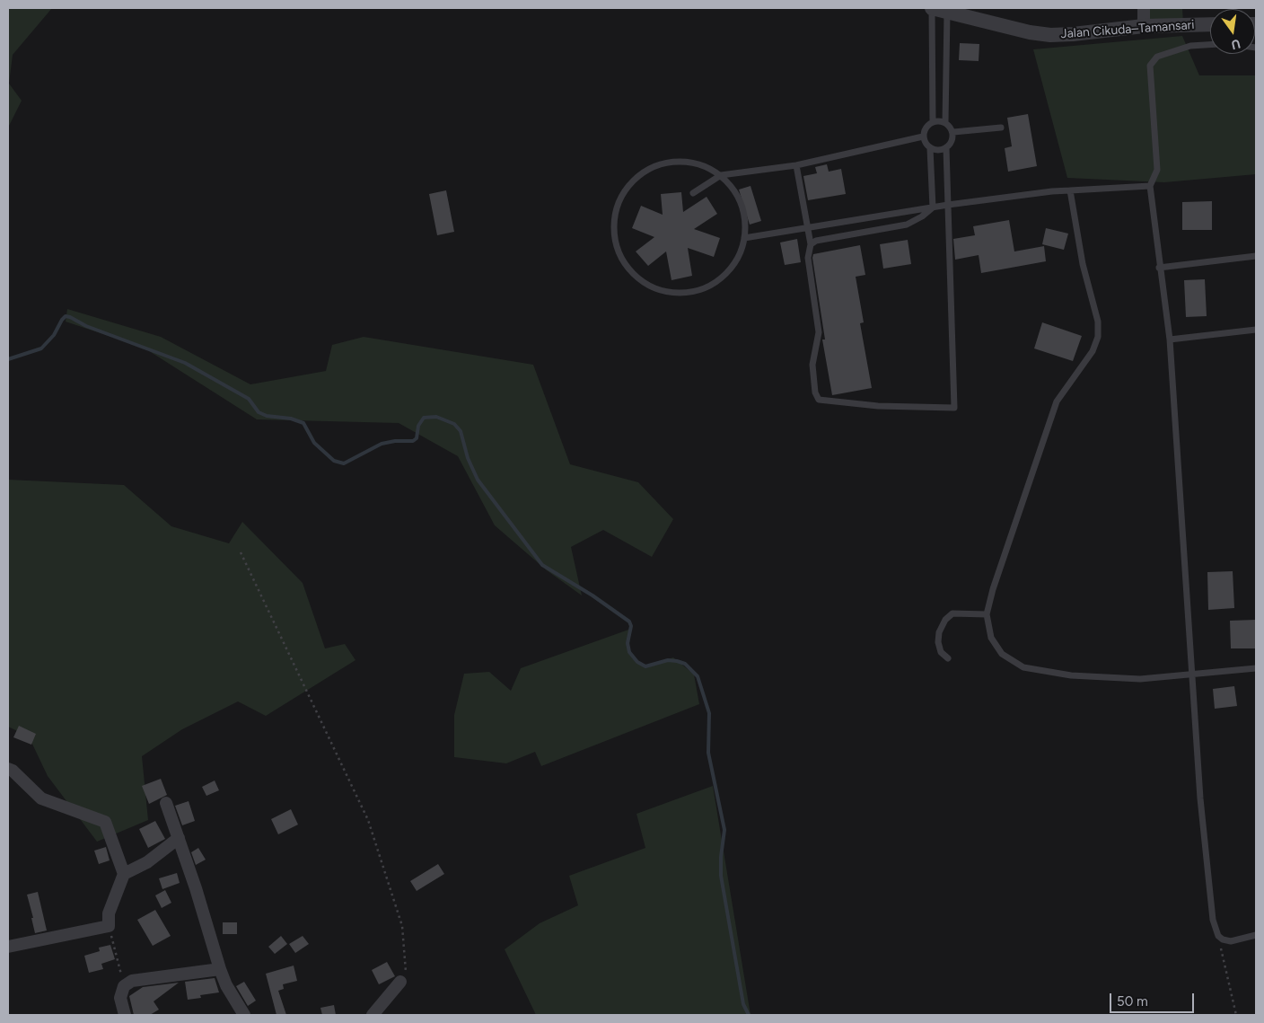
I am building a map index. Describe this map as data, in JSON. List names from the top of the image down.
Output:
{
  "streets": {
    "street": ["Jalan Cikuda–Tamansari"]
  },
  "scale_bar": "50 m",
  "north": "bottom"
}
